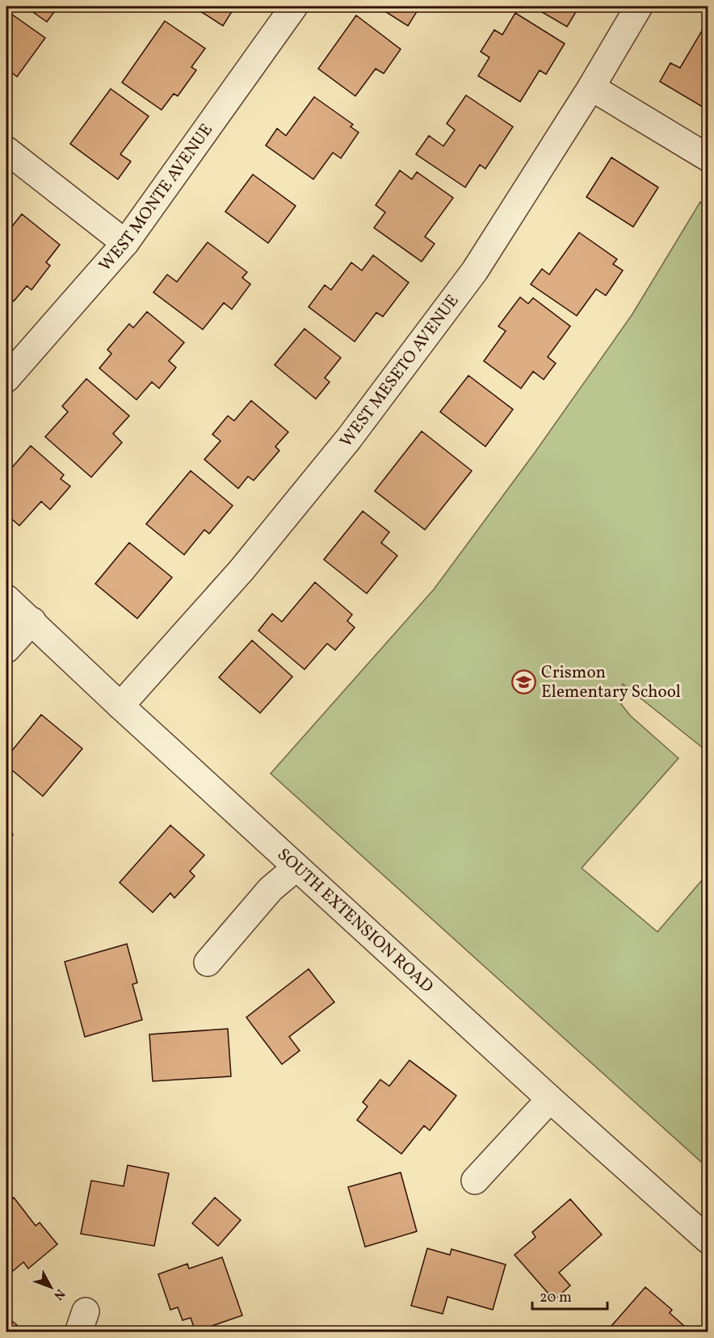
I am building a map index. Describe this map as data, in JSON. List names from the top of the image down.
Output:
{
  "streets": {
    "street": ["WEST MONTE AVENUE", "WEST MESETO AVENUE", "SOUTH EXTENSION ROAD"]
  },
  "crossings": [
    ["WEST MESETO AVENUE", "SOUTH EXTENSION ROAD"]
  ],
  "places": {
    "school or university": ["Crismon Elementary School"]
  },
  "scale_bar": "20 m",
  "north": "bottom right"
}
